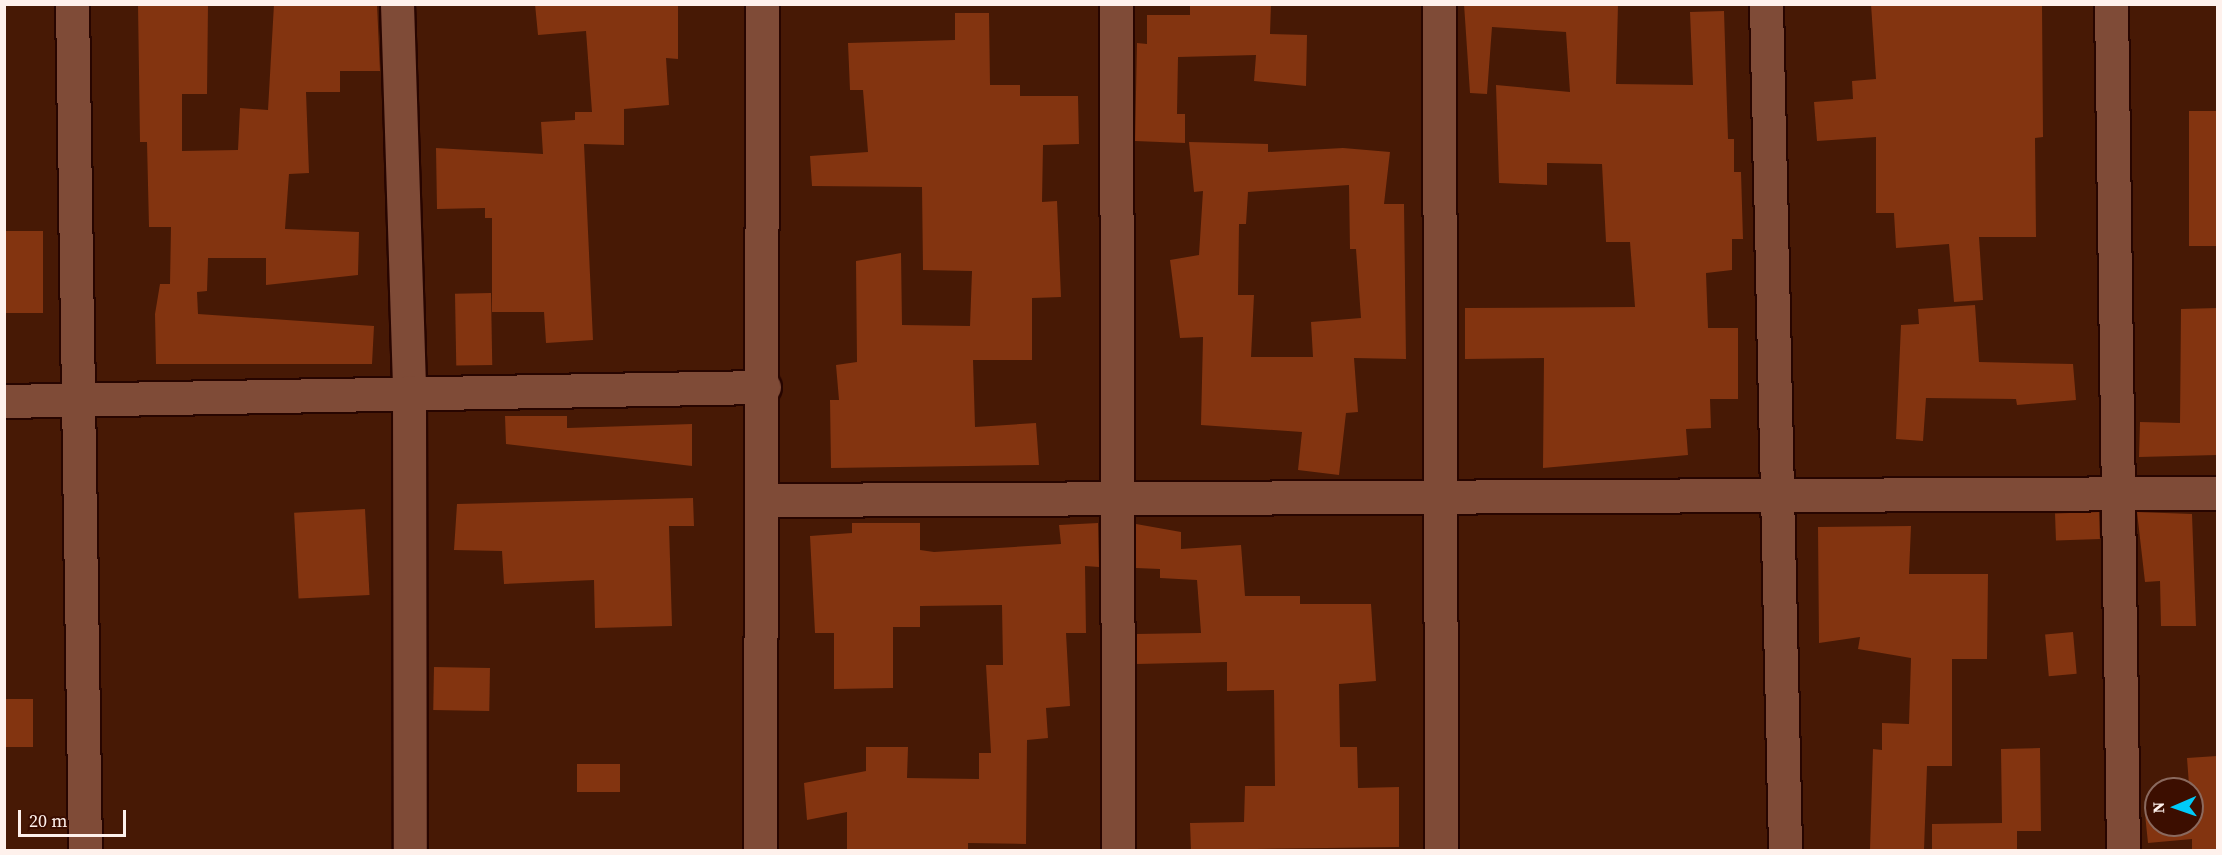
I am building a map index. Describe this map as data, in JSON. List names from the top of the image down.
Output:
{
  "scale_bar": "20 m",
  "north": "left"
}
